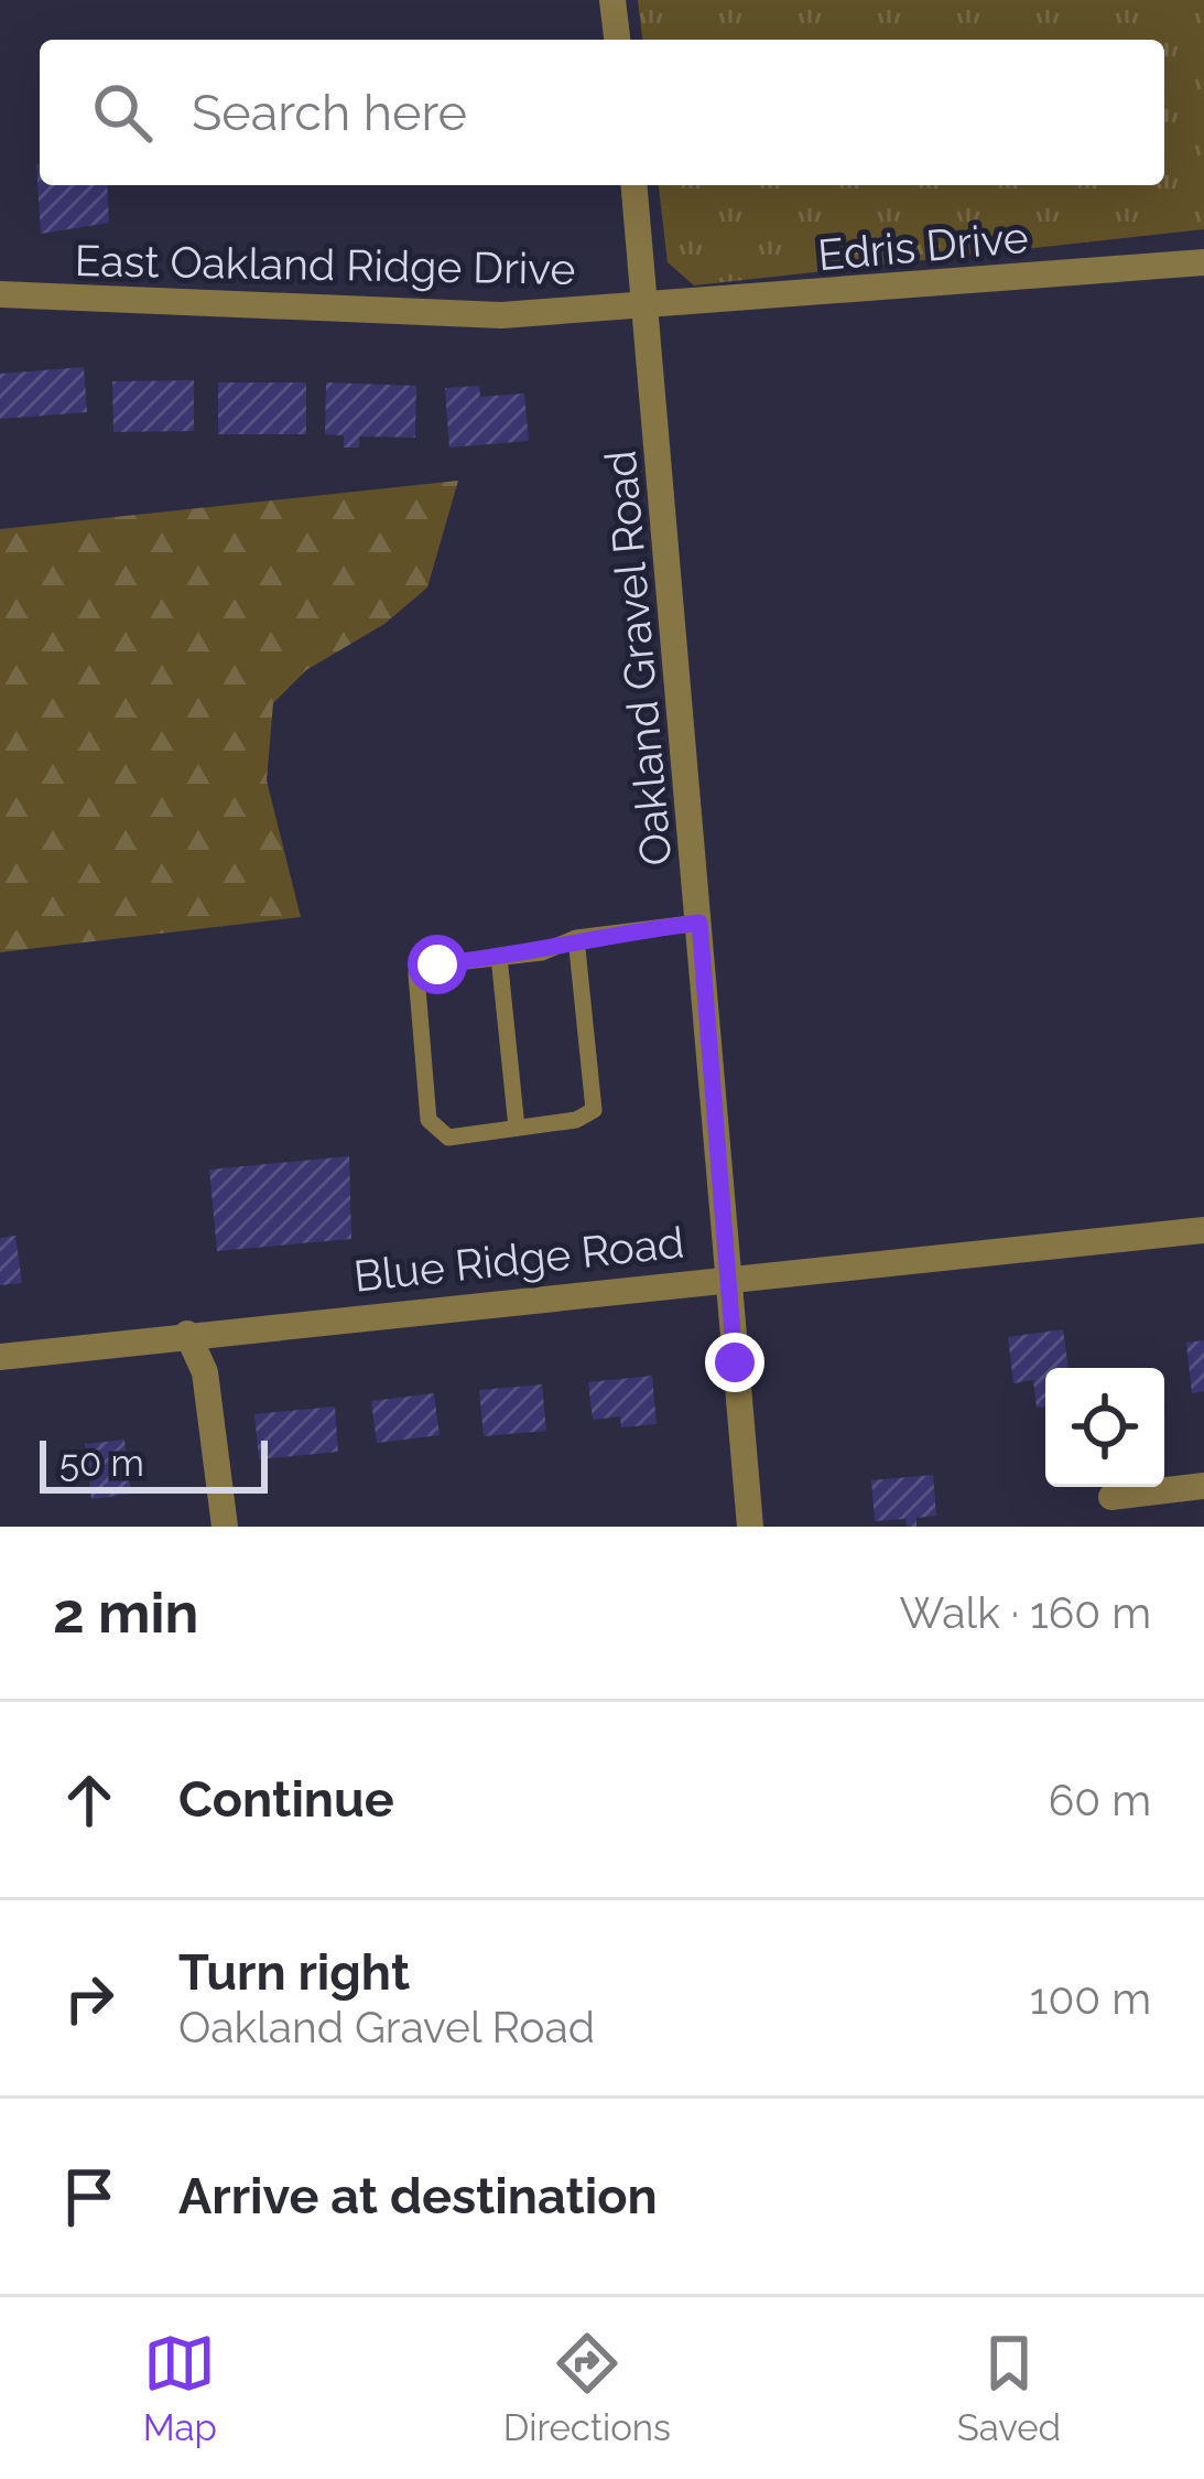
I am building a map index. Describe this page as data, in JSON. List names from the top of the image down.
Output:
{
  "streets": {
    "street": [
      "Edris Drive",
      "East Oakland Ridge Drive",
      "Oakland Gravel Road",
      "Blue Ridge Road"
    ]
  },
  "crossings": [
    ["Edris Drive", "East Oakland Ridge Drive"],
    ["Edris Drive", "Oakland Gravel Road"],
    ["East Oakland Ridge Drive", "Oakland Gravel Road"],
    ["Oakland Gravel Road", "Blue Ridge Road"]
  ],
  "scale_bar": "50 m",
  "page": {
    "search": "Search here",
    "scale": "50 m",
    "heading": ["2 min", "Walk · 160 m"],
    "list": [
      ["Continue", "60 m"],
      ["Turn right", "Oakland Gravel Road", "100 m"],
      "Arrive at destination"
    ],
    "nav": ["Map", "Directions", "Saved"]
  }
}
